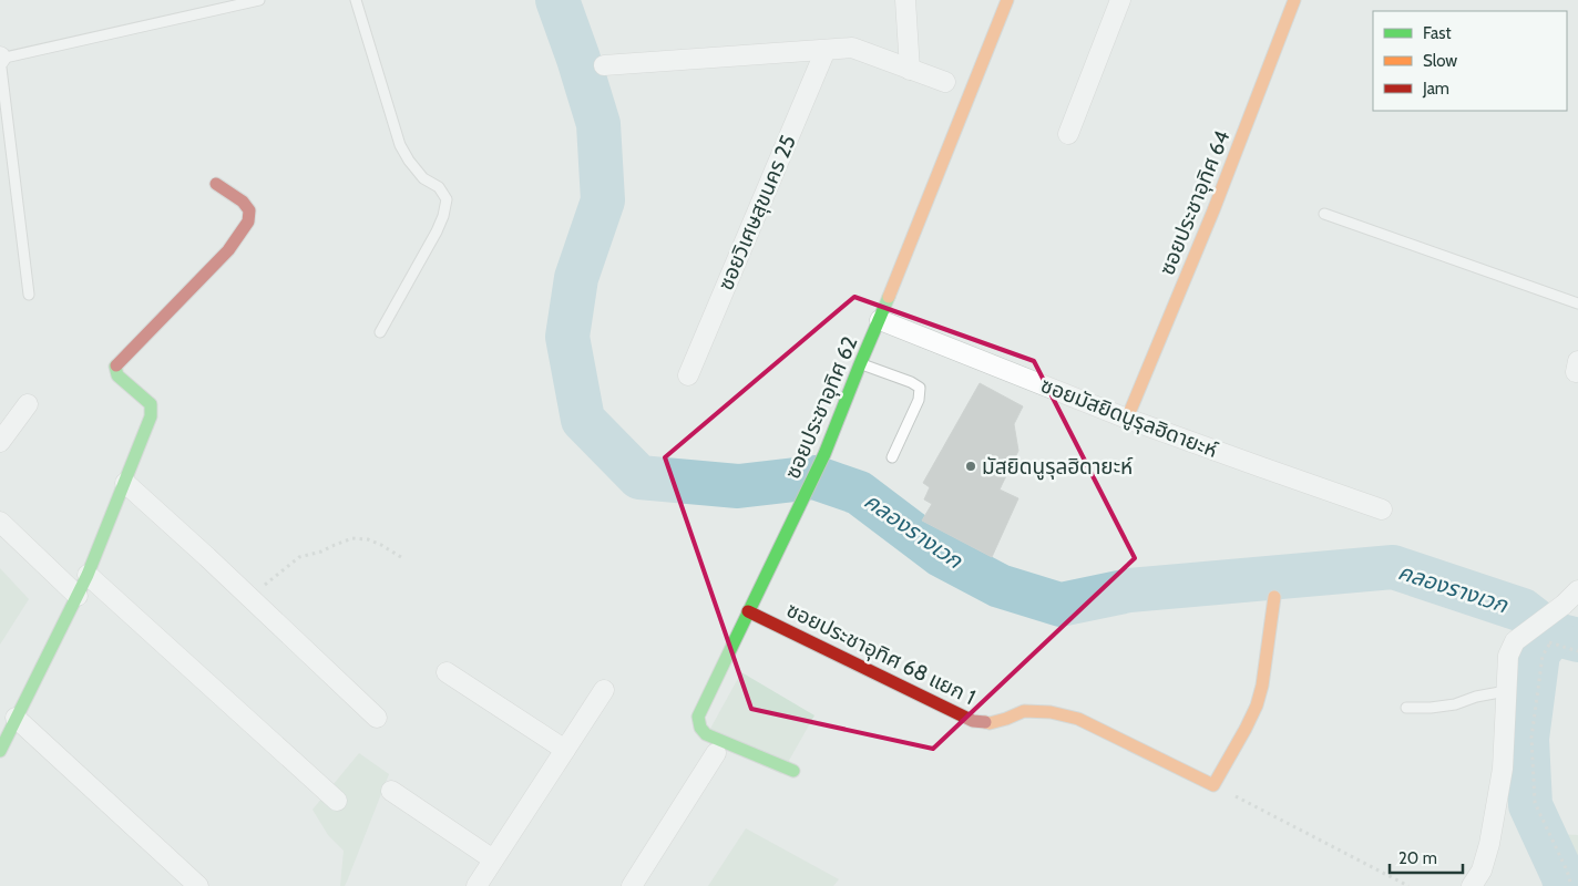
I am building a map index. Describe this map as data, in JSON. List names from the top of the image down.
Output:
{
  "streets": {
    "street": [
      "ซอยประชาอุทิศ 64",
      "ซอยวิเศษสุขนคร 25",
      "ซอยประชาอุทิศ 62",
      "ซอยมัสยิดนูรุลฮิดายะห์",
      "ซอยประชาอุทิศ 68 แยก 1"
    ]
  },
  "crossings": [
    ["ซอยประชาอุทิศ 64", "ซอยมัสยิดนูรุลฮิดายะห์"],
    ["ซอยประชาอุทิศ 62", "ซอยมัสยิดนูรุลฮิดายะห์"],
    ["ซอยประชาอุทิศ 62", "ซอยประชาอุทิศ 68 แยก 1"]
  ],
  "water": ["คลองรางเวก"],
  "places": ["มัสยิดนูรุลฮิดายะห์"],
  "legend": ["Fast", "Slow", "Jam"],
  "scale_bar": "20 m"
}
